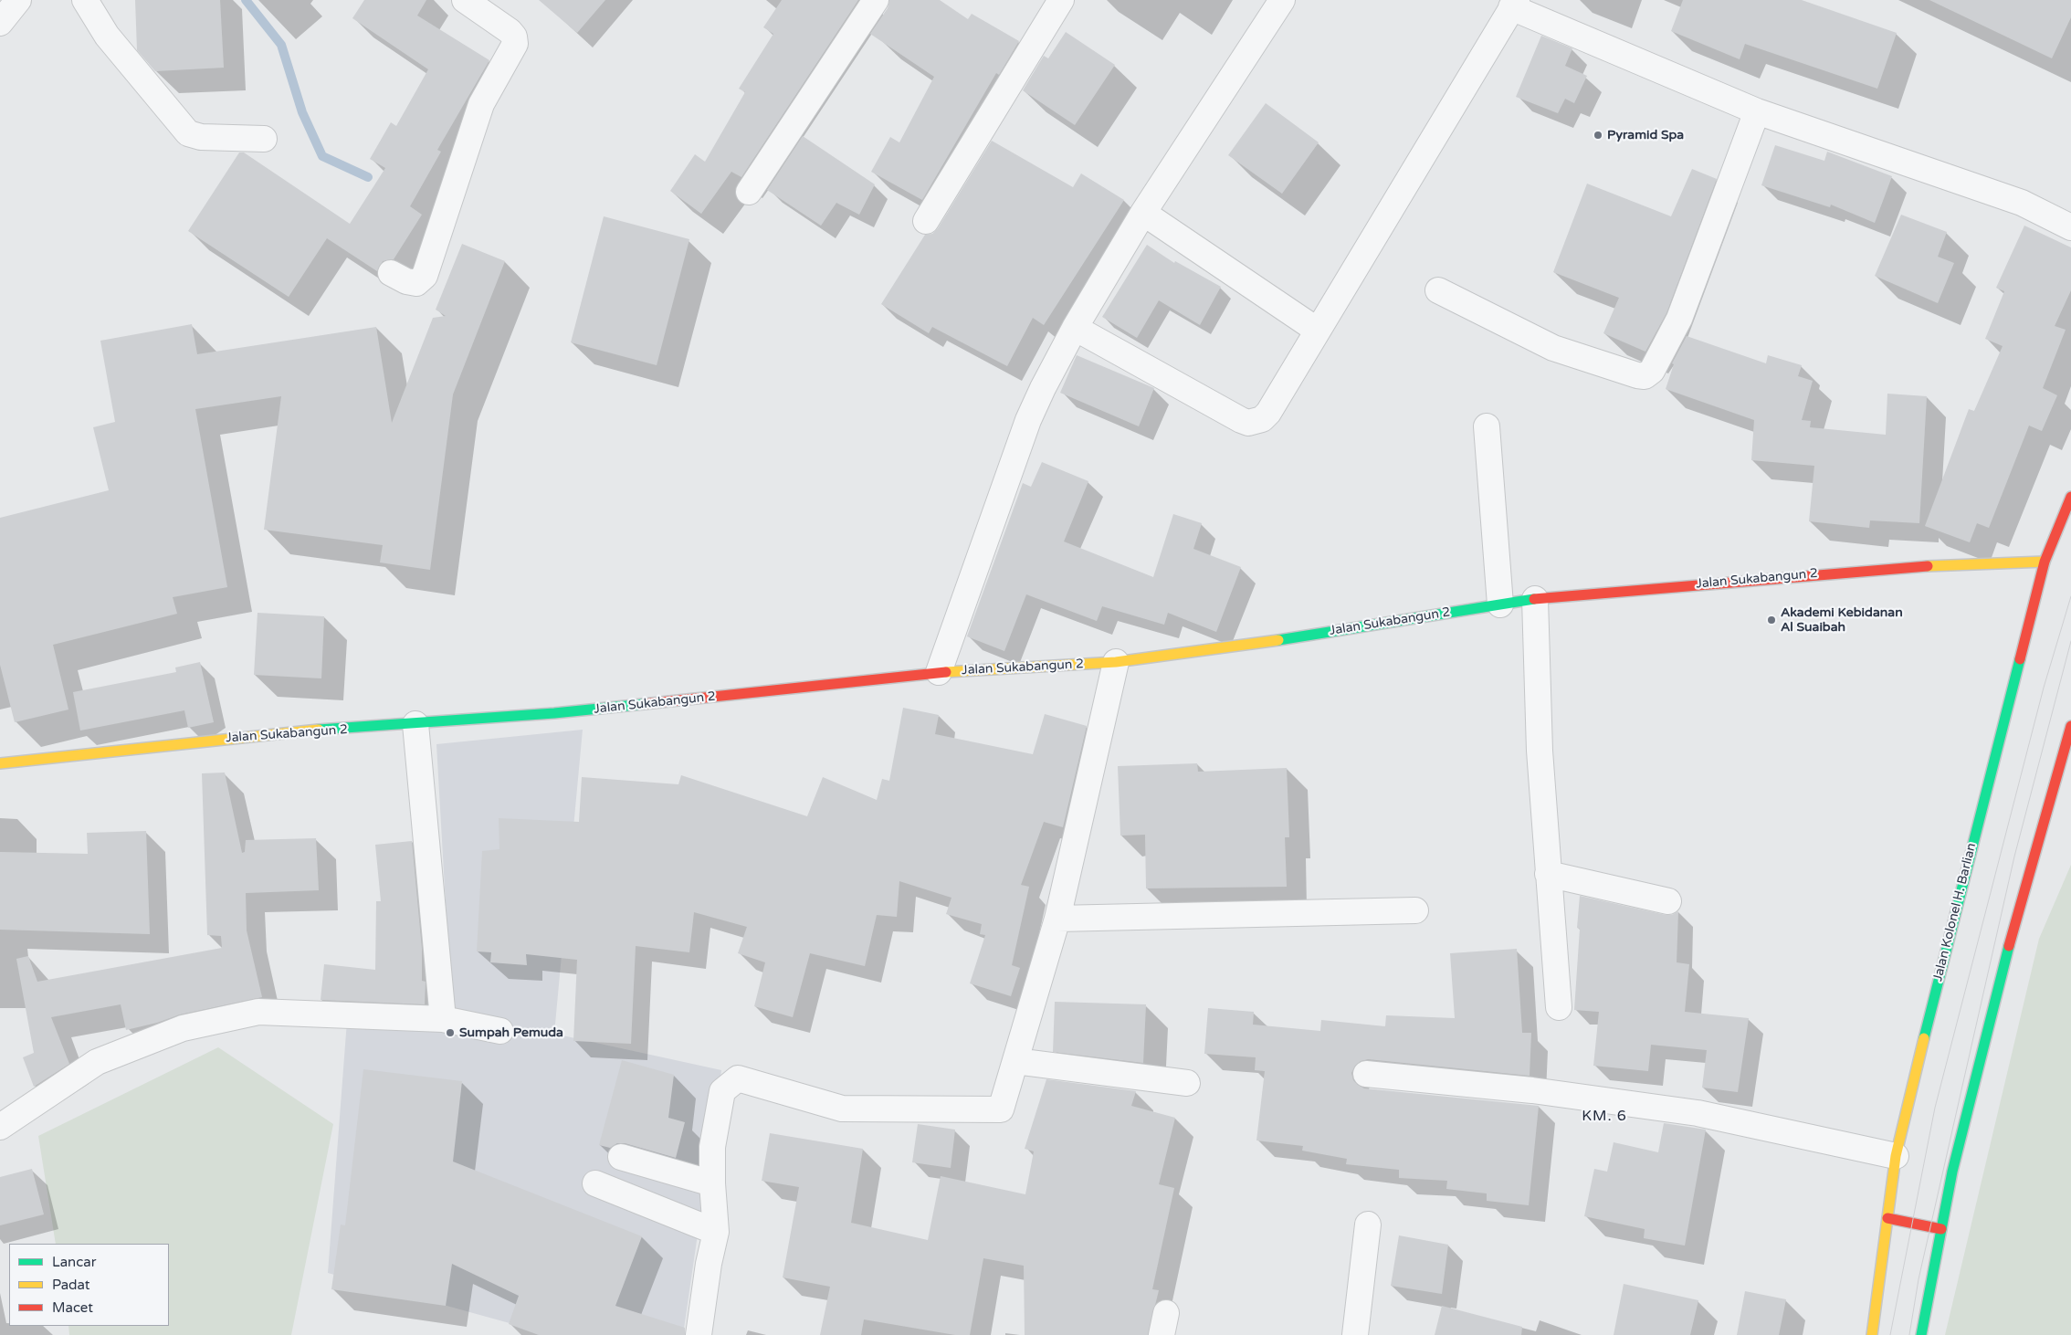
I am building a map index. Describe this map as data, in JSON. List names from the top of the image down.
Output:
{
  "streets": {
    "main road": ["Jalan Sukabangun 2", "Jalan Kolonel H. Barlian"]
  },
  "crossings": [
    ["Jalan Sukabangun 2", "Jalan Kolonel H. Barlian"]
  ],
  "districts": ["KM. 6"],
  "places": ["Pyramid Spa", "Akademi Kebidanan Al Suaibah", "Sumpah Pemuda"],
  "legend": ["Lancar", "Padat", "Macet"]
}
